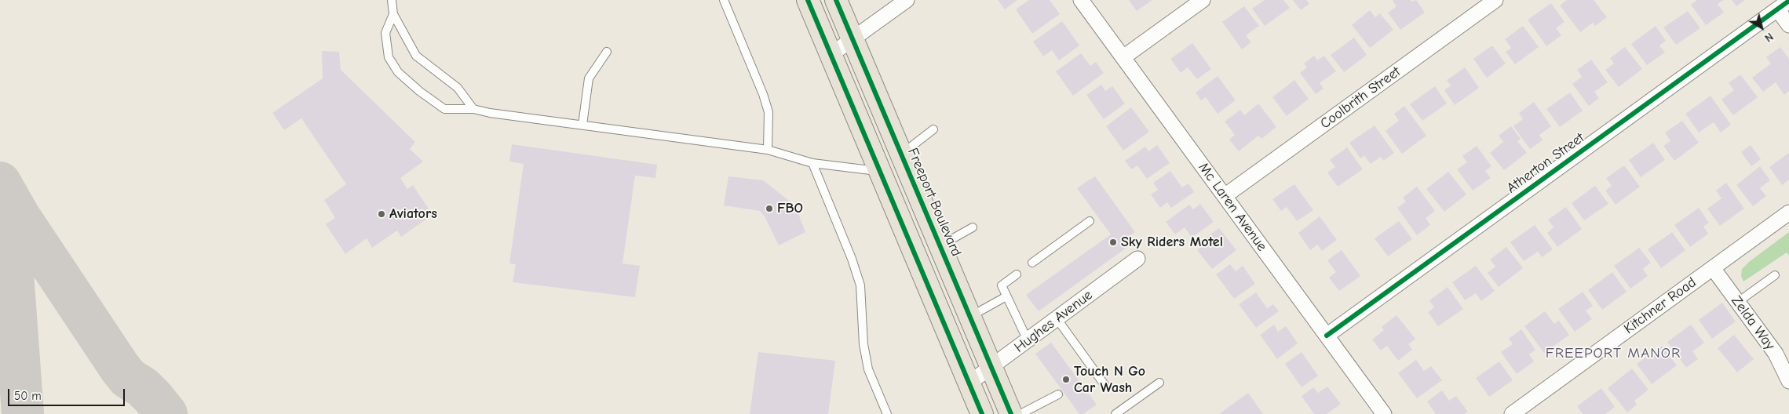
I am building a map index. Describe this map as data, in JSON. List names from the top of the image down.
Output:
{
  "streets": {
    "main road": ["Freeport Boulevard"],
    "street": [
      "Coolbrith Street",
      "Atherton Street",
      "Mc Laren Avenue",
      "Kitchner Road",
      "Hughes Avenue",
      "Zelda Way"
    ]
  },
  "crossings": [
    ["Coolbrith Street", "Mc Laren Avenue"],
    ["Atherton Street", "Mc Laren Avenue"],
    ["Freeport Boulevard", "Hughes Avenue"],
    ["Kitchner Road", "Zelda Way"]
  ],
  "districts": ["FREEPORT MANOR"],
  "places": [
    "FBO",
    "Aviators",
    "Sky Riders Motel",
    "Touch N Go Car Wash"
  ],
  "scale_bar": "50 m",
  "north": "bottom right"
}
